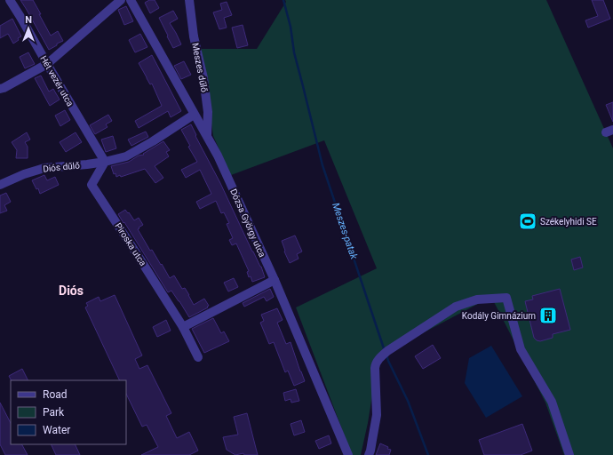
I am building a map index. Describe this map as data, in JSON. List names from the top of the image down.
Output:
{
  "streets": {
    "street": [
      "Meszes dűlő",
      "Hét vezér utca",
      "Diós dűlő",
      "Dózsa György utca",
      "Piroska utca"
    ]
  },
  "crossings": [
    ["Meszes dűlő", "Dózsa György utca"],
    ["Hét vezér utca", "Diós dűlő"],
    ["Hét vezér utca", "Piroska utca"],
    ["Diós dűlő", "Piroska utca"]
  ],
  "districts": ["Diós"],
  "water": ["Meszes-patak"],
  "places": {
    "sports": ["Székelyhidi SE"],
    "building": ["Kodály Gimnázium"]
  },
  "legend": ["Road", "Park", "Water"],
  "north": "top"
}
